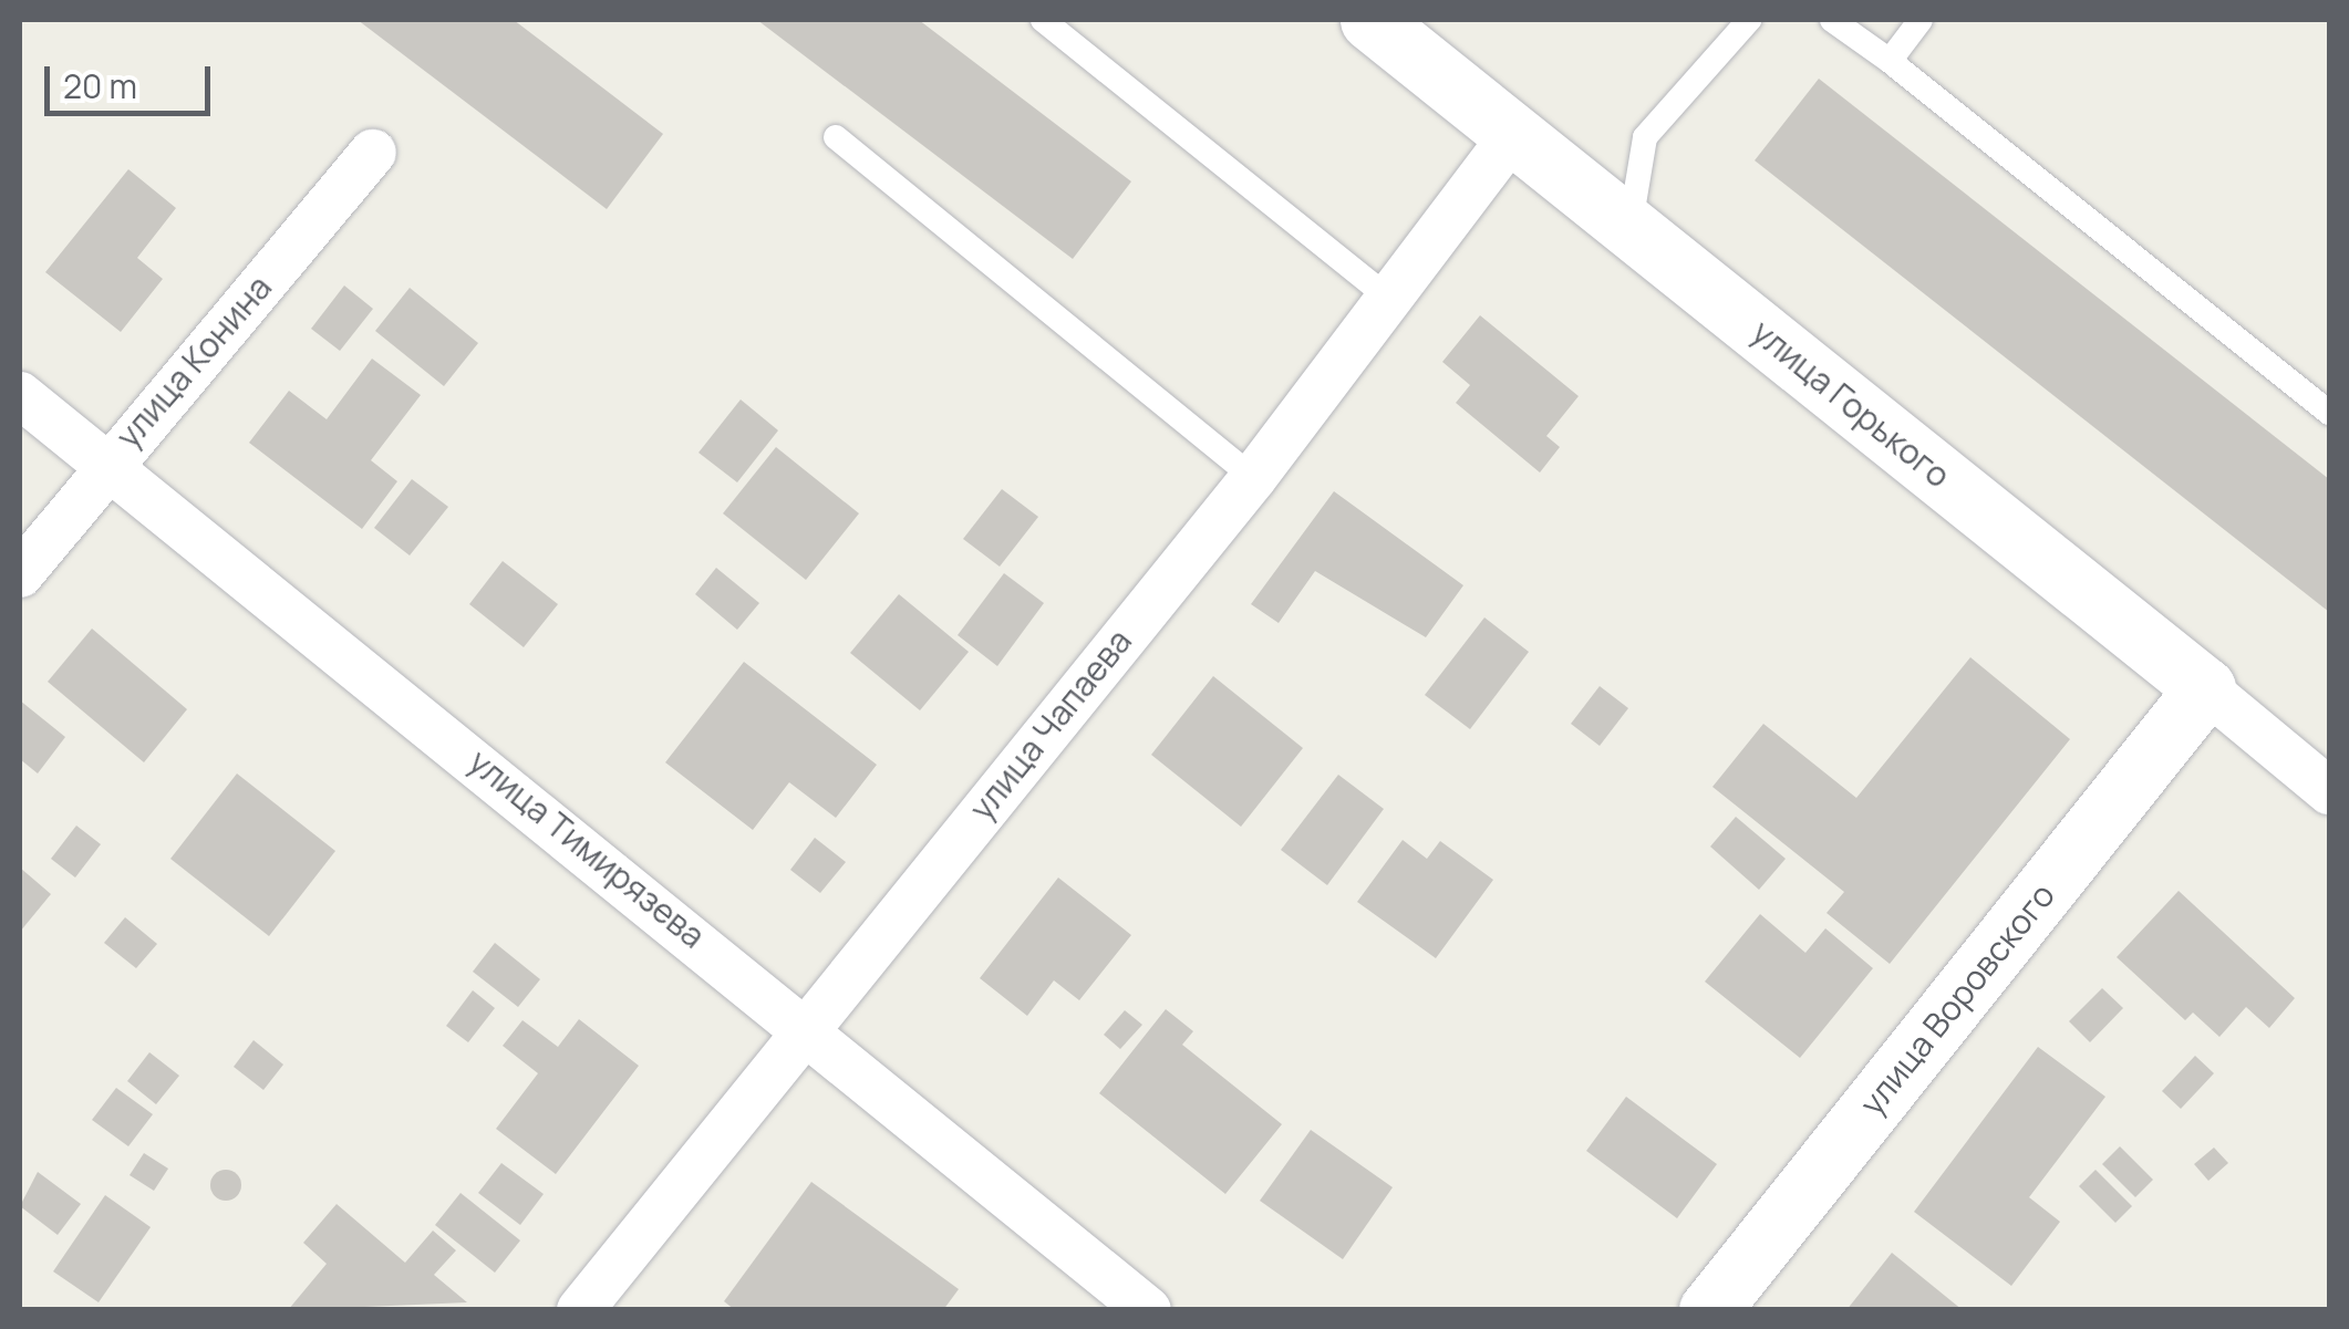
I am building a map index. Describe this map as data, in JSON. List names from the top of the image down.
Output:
{
  "streets": {
    "street": [
      "улица Конина",
      "улица Горького",
      "улица Чапаева",
      "улица Тимирязева",
      "улица Воровского"
    ]
  },
  "crossings": [
    ["улица Конина", "улица Тимирязева"],
    ["улица Горького", "улица Чапаева"],
    ["улица Горького", "улица Воровского"],
    ["улица Чапаева", "улица Тимирязева"]
  ],
  "scale_bar": "20 m"
}
